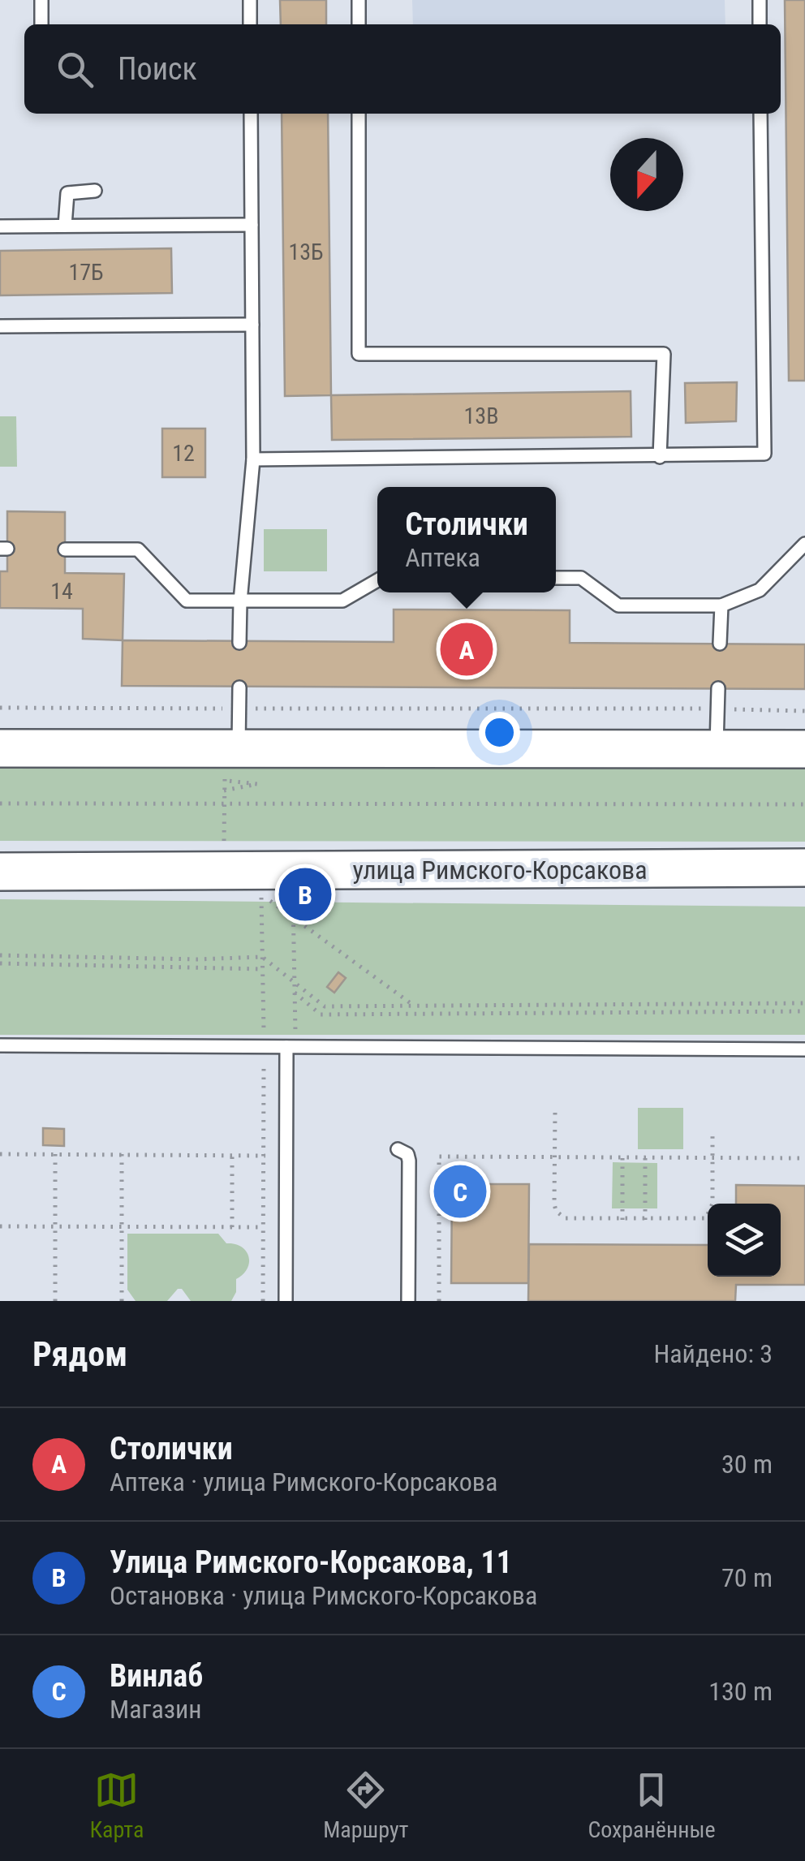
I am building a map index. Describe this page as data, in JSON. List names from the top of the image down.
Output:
{
  "streets": {
    "street": ["улица Римского-Корсакова"]
  },
  "house_numbers": [
    "13Б",
    "17Б",
    "13В",
    "12",
    "14"
  ],
  "north": "bottom",
  "page": {
    "search": "Поиск",
    "popup": ["Столички", "Аптека"],
    "pins": ["A", "B", "C"],
    "heading": ["Рядом", "Найдено: 3"],
    "list": [
      {
        "mark": "A",
        "name": "Столички",
        "note": "Аптека · улица Римского-Корсакова",
        "value": "30 m"
      },
      {
        "mark": "B",
        "name": "Улица Римского-Корсакова, 11",
        "note": "Остановка · улица Римского-Корсакова",
        "value": "70 m"
      },
      {
        "mark": "C",
        "name": "Винлаб",
        "note": "Магазин",
        "value": "130 m"
      }
    ],
    "nav": ["Карта", "Маршрут", "Сохранённые"]
  }
}
